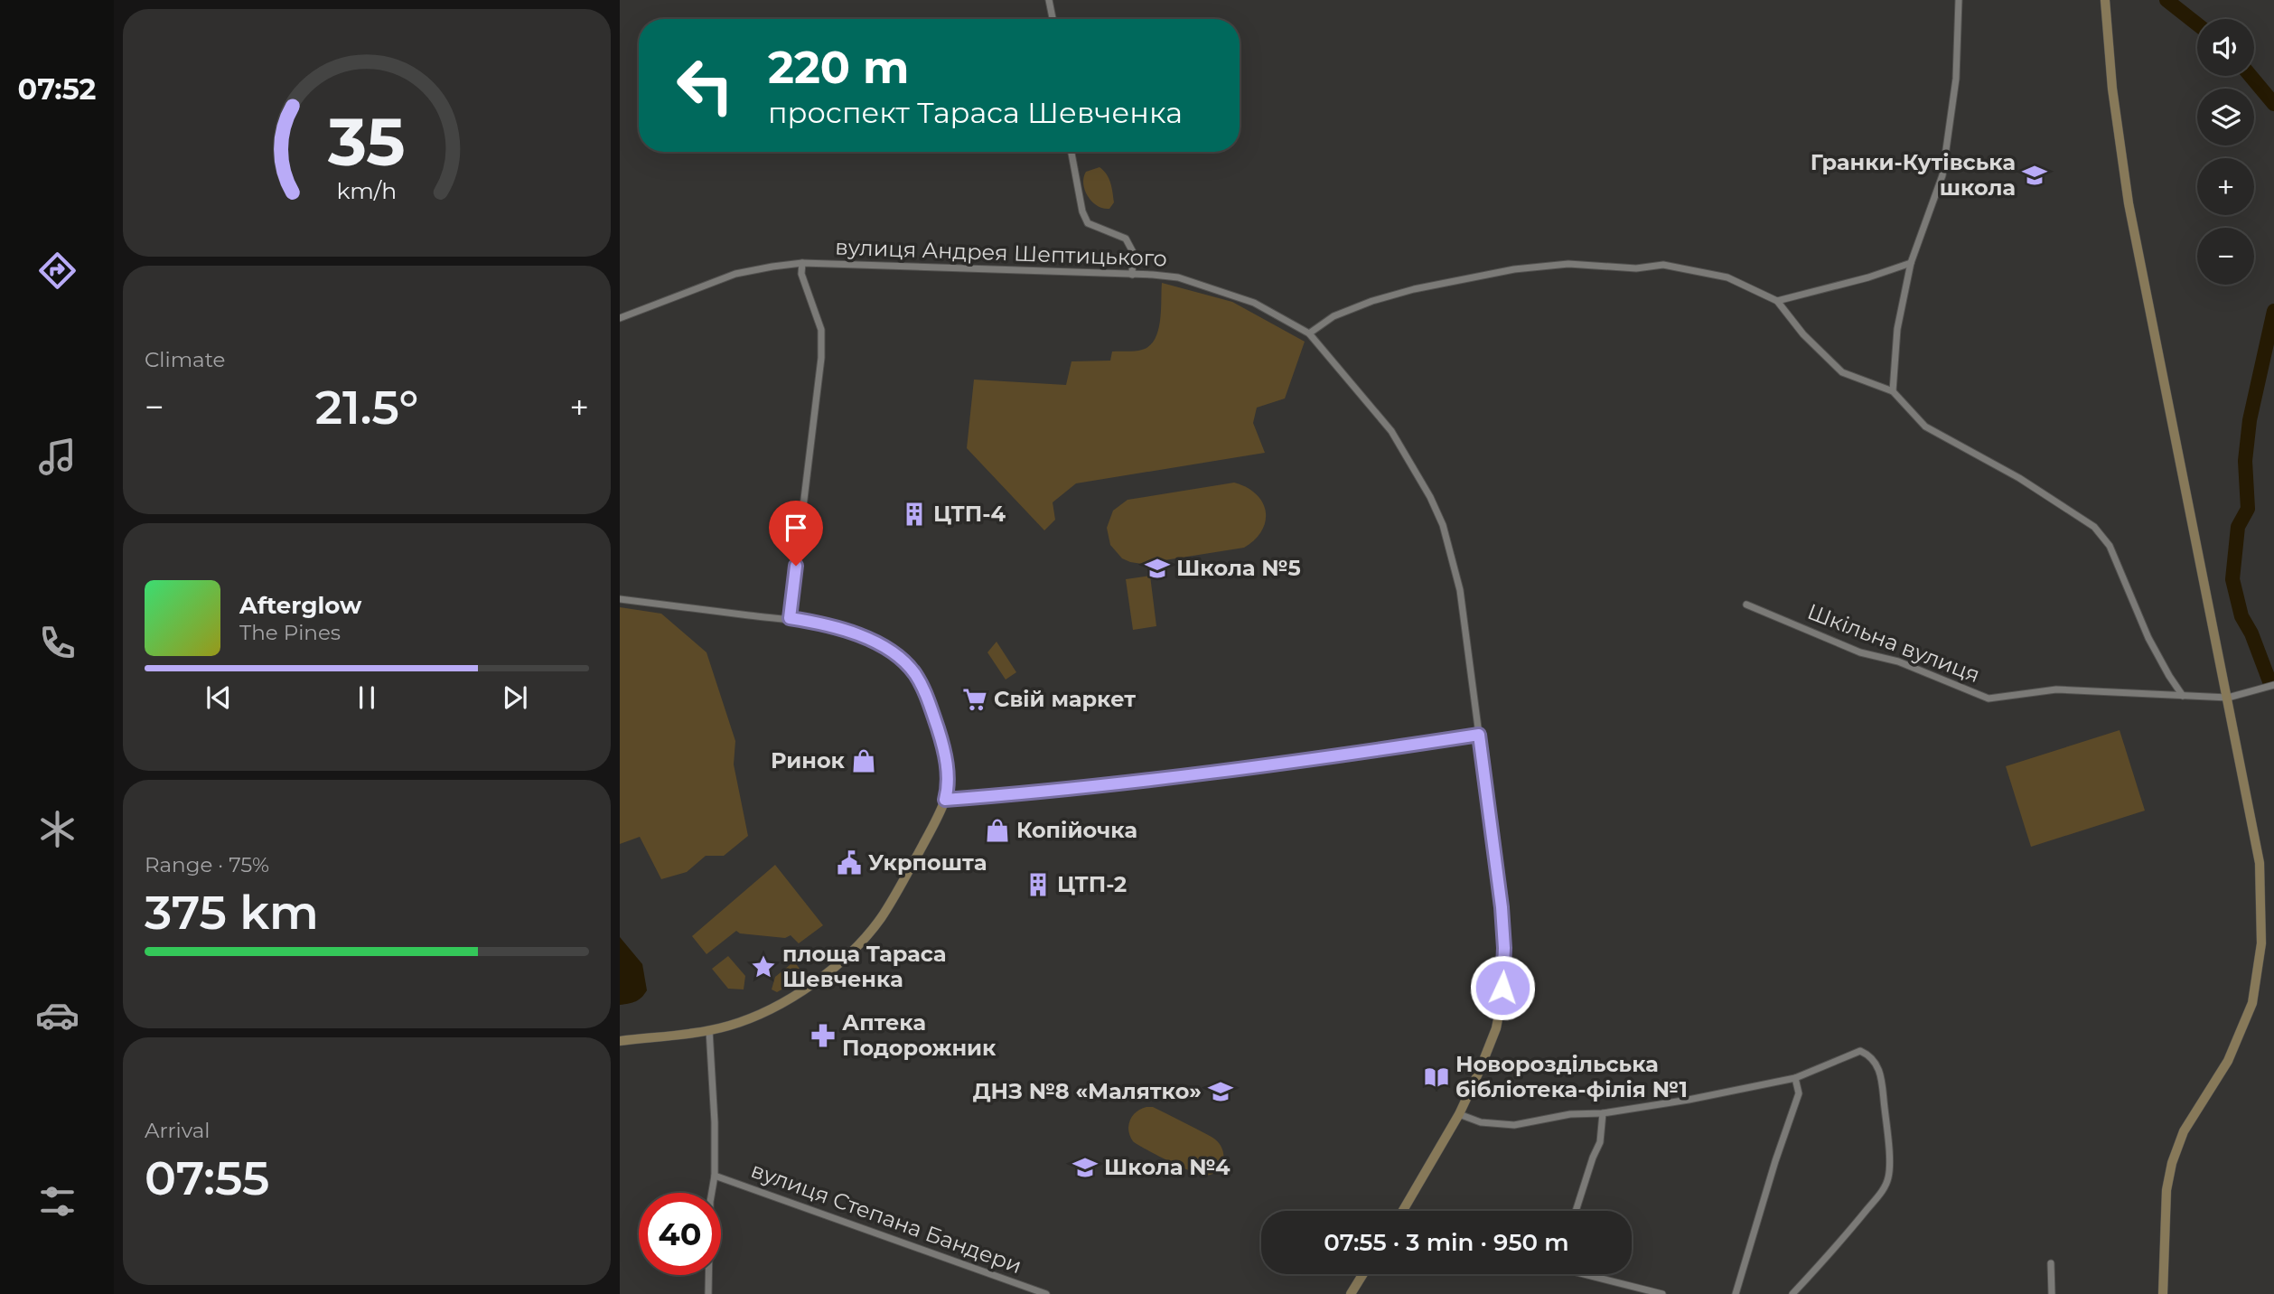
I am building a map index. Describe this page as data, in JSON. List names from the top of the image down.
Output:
{
  "streets": {
    "street": ["вулиця Андрея Шептицького", "Шкільна вулиця", "вулиця Степана Бандери"]
  },
  "places": {
    "school or university": [
      "Гранки-Кутівська школа",
      "Школа №5",
      "ДНЗ №8 «Малятко»",
      "Школа №4"
    ],
    "building": ["ЦТП-4", "ЦТП-2"],
    "supermarket": ["Свiй маркет"],
    "shop": ["Ринок", "Копійочка"],
    "public building": ["Укрпошта"],
    "place": ["площа Тараса Шевченка"],
    "pharmacy": ["Аптека Подорожник"],
    "library": ["Новороздільська бібліотека-філія №1"]
  },
  "page": {
    "tabs": "07:52",
    "map_buttons": ["+", "−"],
    "turn": ["220 m", "проспект Тараса Шевченка"],
    "tile": [
      "Climate",
      ["Range · 75%", "375 km"],
      ["Arrival", "07:55"]
    ],
    "heat": ["−", "21.5°", "+"],
    "song": ["Afterglow", "The Pines"],
    "limit": "40",
    "trip": "07:55 · 3 min · 950 m",
    "gauge": ["35", "km/h"]
  }
}
